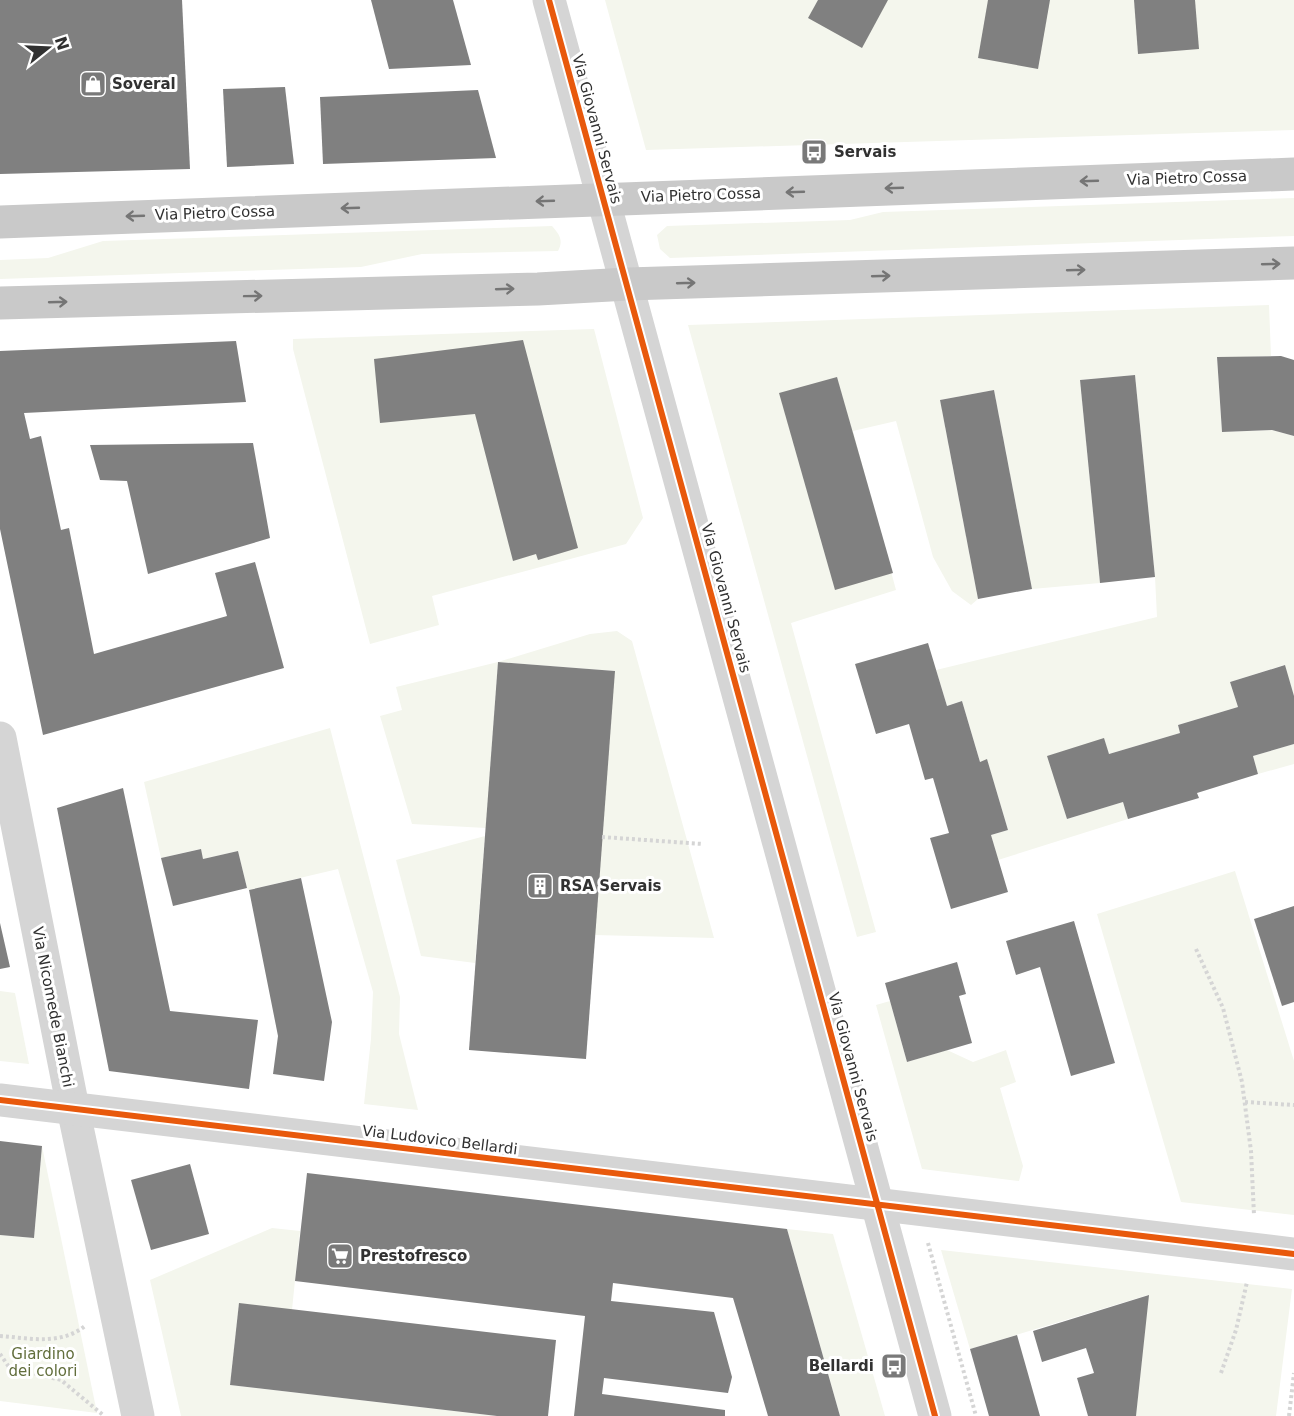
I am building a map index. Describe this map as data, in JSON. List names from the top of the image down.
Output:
{
  "streets": {
    "main road": ["Via Pietro Cossa"],
    "street": ["Via Giovanni Servais", "Via Nicomede Bianchi", "Via Ludovico Bellardi"]
  },
  "crossings": [
    ["Via Giovanni Servais", "Via Pietro Cossa"],
    ["Via Giovanni Servais", "Via Ludovico Bellardi"],
    ["Via Nicomede Bianchi", "Via Ludovico Bellardi"]
  ],
  "parks": ["Giardino dei colori"],
  "places": {
    "shop": ["Soveral"],
    "bus stop": ["Servais", "Bellardi"],
    "building": ["RSA Servais"],
    "supermarket": ["Prestofresco"]
  },
  "north": "right"
}
